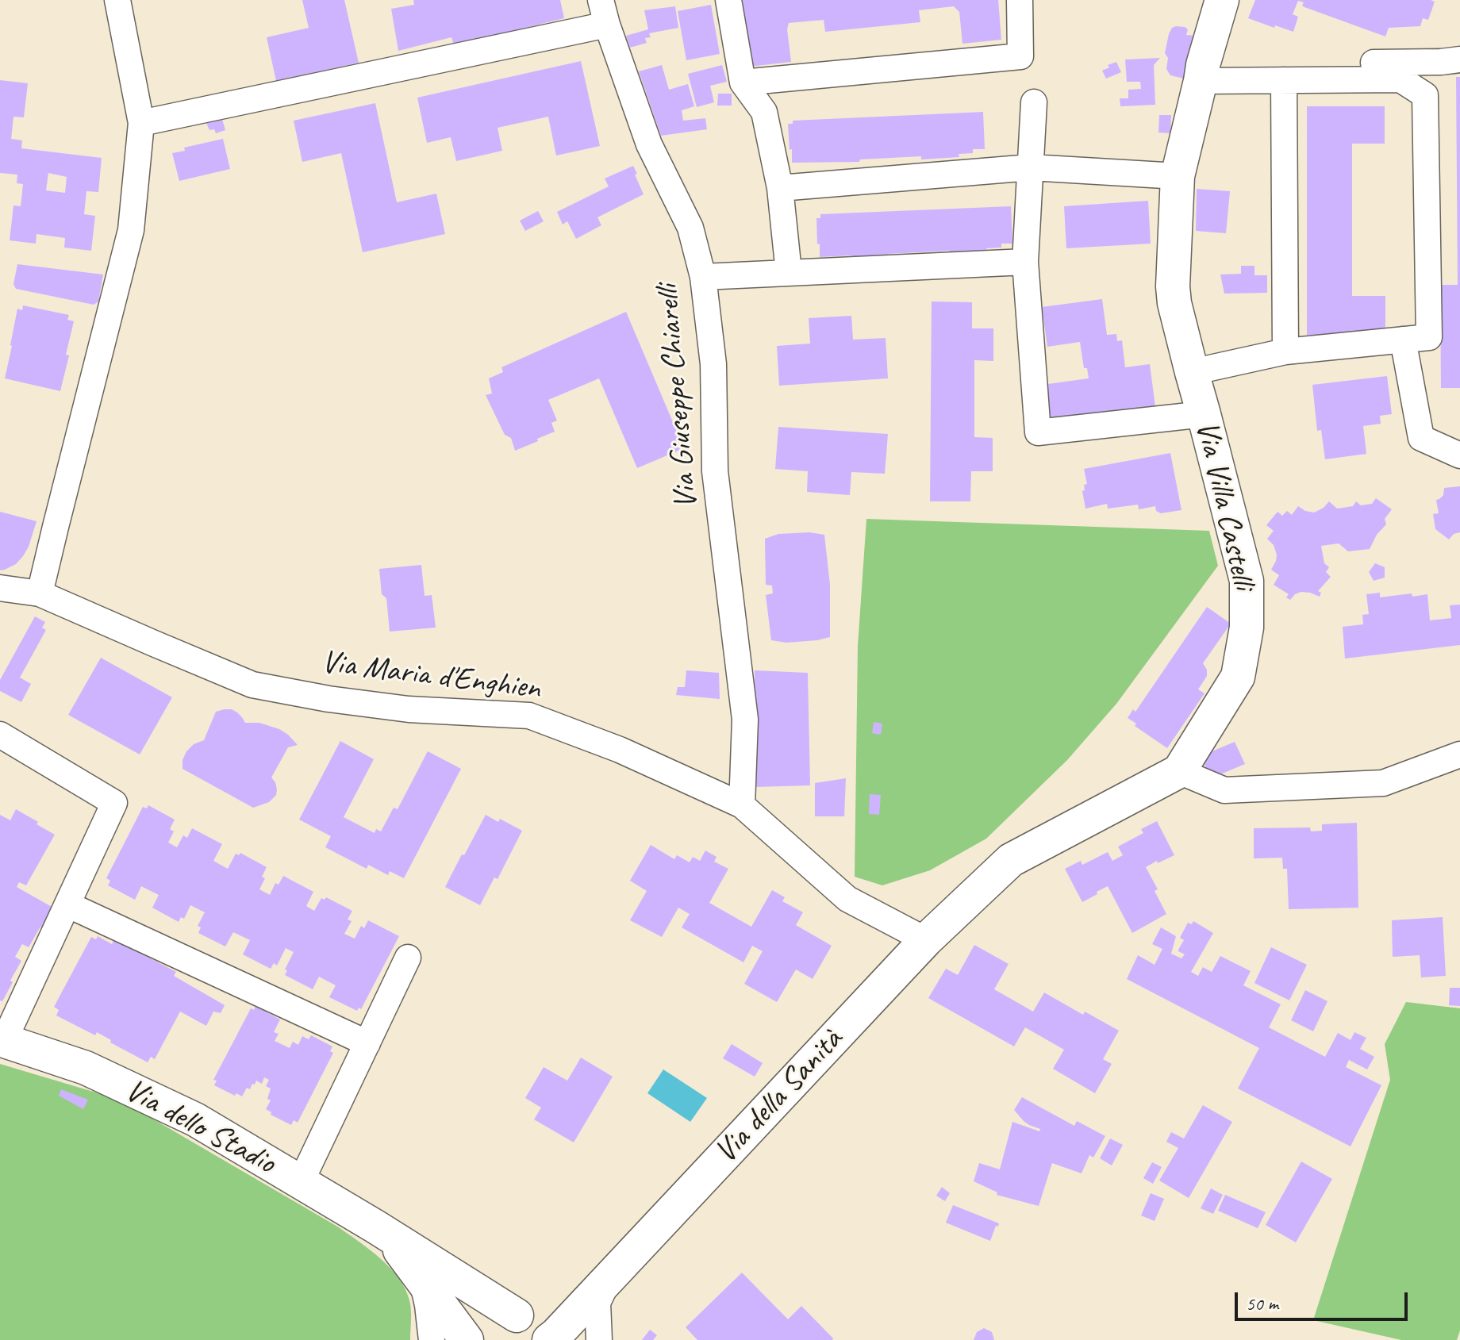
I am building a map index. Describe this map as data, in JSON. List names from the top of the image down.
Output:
{
  "streets": {
    "main road": ["Via Villa Castelli", "Via della Sanità", "Via dello Stadio"],
    "street": ["Via Giuseppe Chiarelli", "Via Maria d'Enghien"]
  },
  "crossings": [
    ["Via Giuseppe Chiarelli", "Via Maria d'Enghien"],
    ["Via Maria d'Enghien", "Via della Sanità"],
    ["Via della Sanità", "Via dello Stadio"]
  ],
  "scale_bar": "50 m"
}
